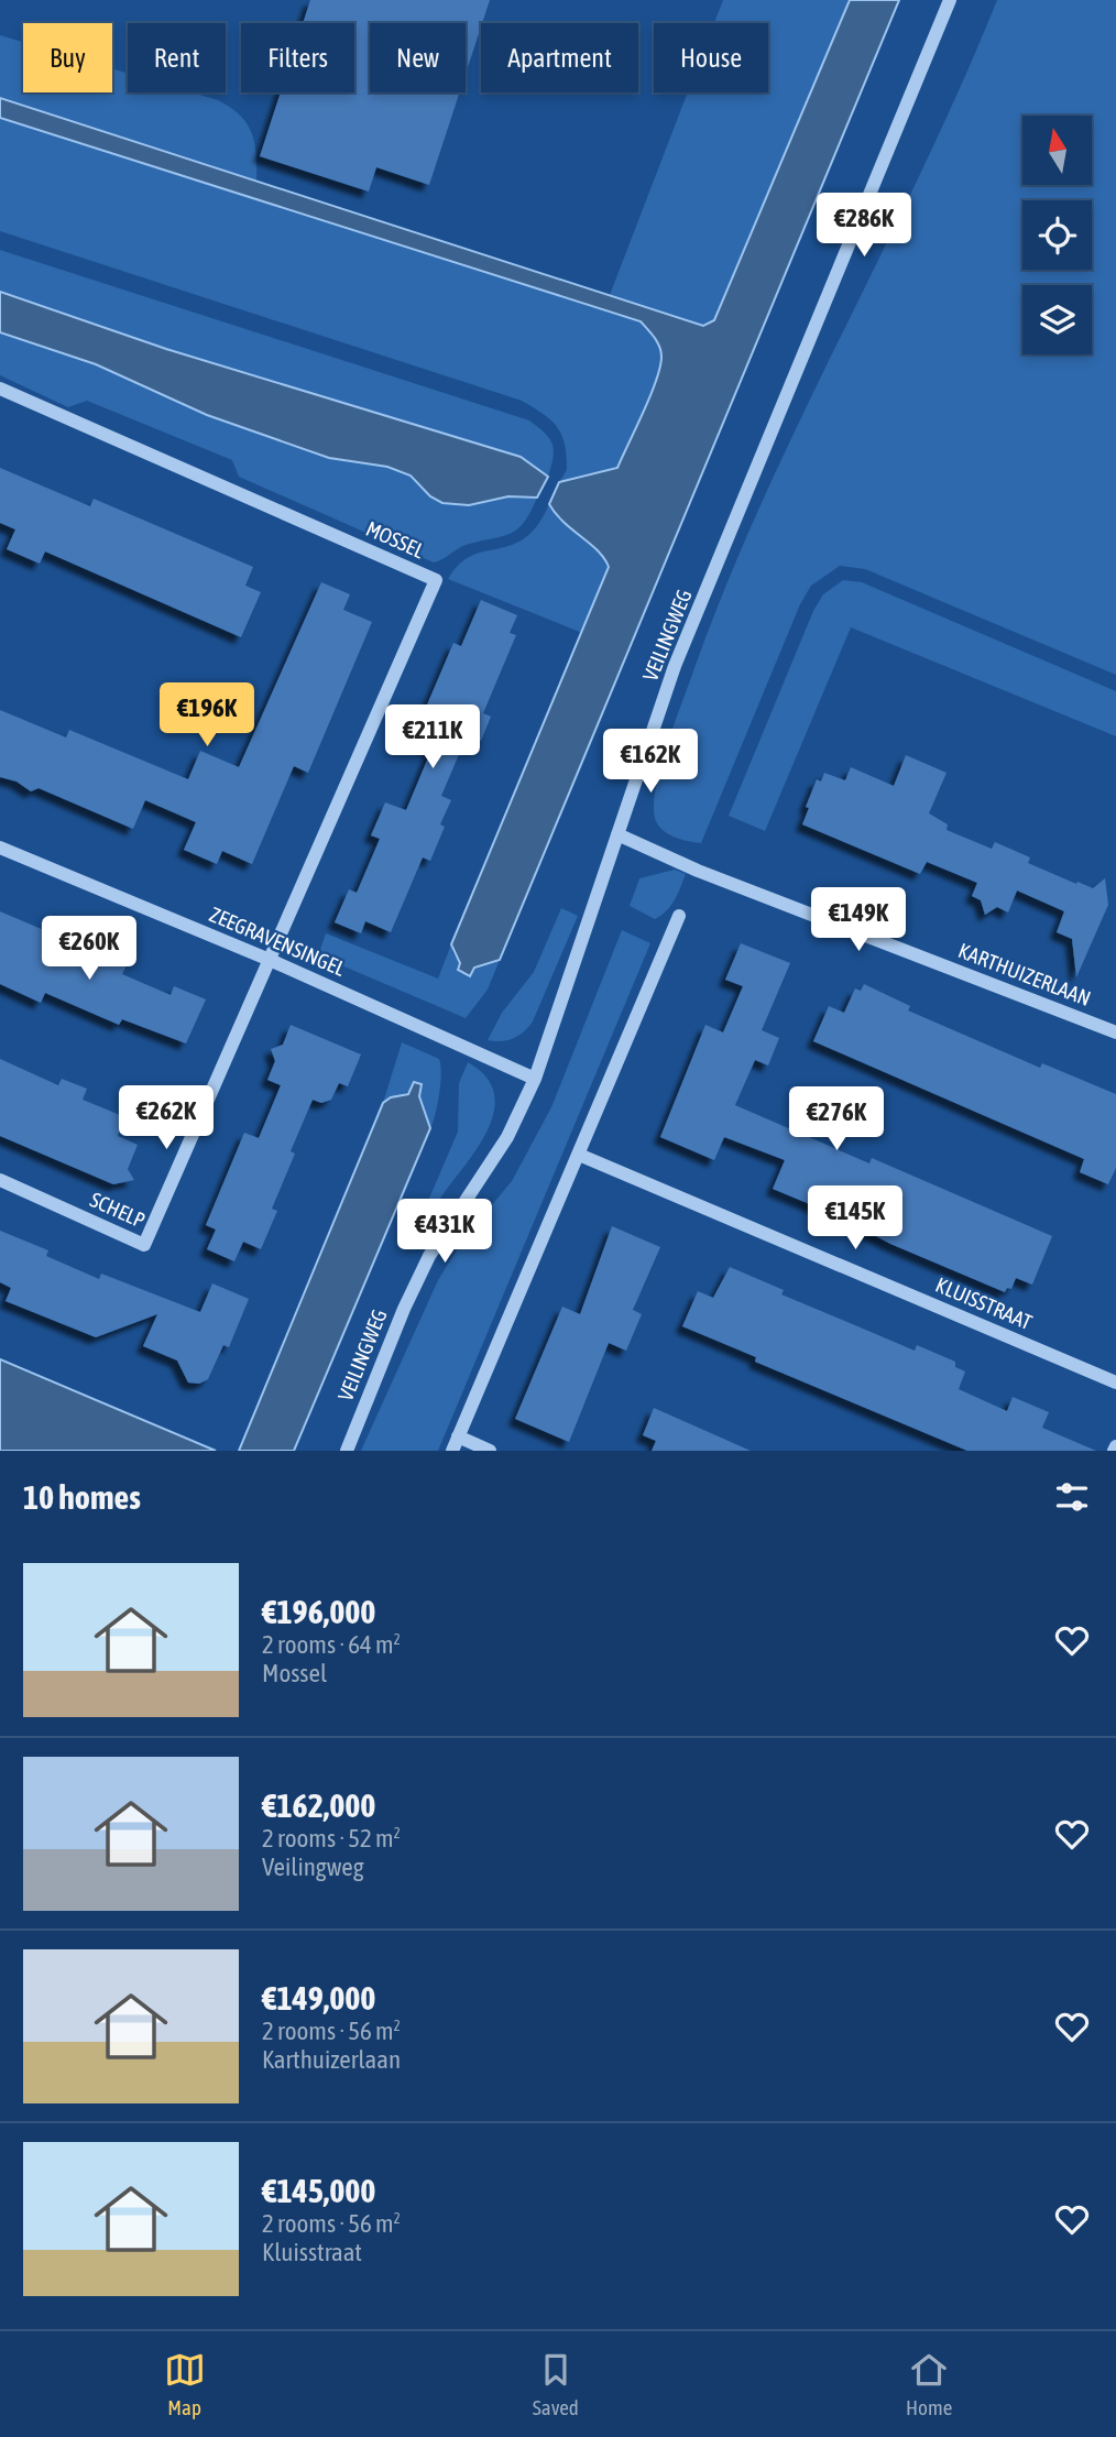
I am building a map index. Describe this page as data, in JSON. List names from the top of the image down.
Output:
{
  "streets": {
    "street": [
      "MOSSEL",
      "VEILINGWEG",
      "ZEEGRAVENSINGEL",
      "KARTHUIZERLAAN",
      "SCHELP",
      "KLUISSTRAAT"
    ]
  },
  "crossings": [
    ["MOSSEL", "ZEEGRAVENSINGEL"],
    ["MOSSEL", "SCHELP"],
    ["VEILINGWEG", "ZEEGRAVENSINGEL"],
    ["VEILINGWEG", "KARTHUIZERLAAN"],
    ["ZEEGRAVENSINGEL", "SCHELP"]
  ],
  "north": "top",
  "page": {
    "chip": [
      "Buy",
      "Rent",
      "Filters",
      "New",
      "Apartment",
      "House"
    ],
    "price": [
      "€286K",
      "€196K",
      "€211K",
      "€162K",
      "€149K",
      "€260K",
      "€262K",
      "€276K",
      "€145K",
      "€431K"
    ],
    "heading": "10 homes",
    "list": [
      {
        "name": "€196,000",
        "note": "2 rooms · 64 m² · Mossel"
      },
      {
        "name": "€162,000",
        "note": "2 rooms · 52 m² · Veilingweg"
      },
      {
        "name": "€149,000",
        "note": "2 rooms · 56 m² · Karthuizerlaan"
      },
      {
        "name": "€145,000",
        "note": "2 rooms · 56 m² · Kluisstraat"
      }
    ],
    "tabs": ["Map", "Saved", "Home"]
  }
}
